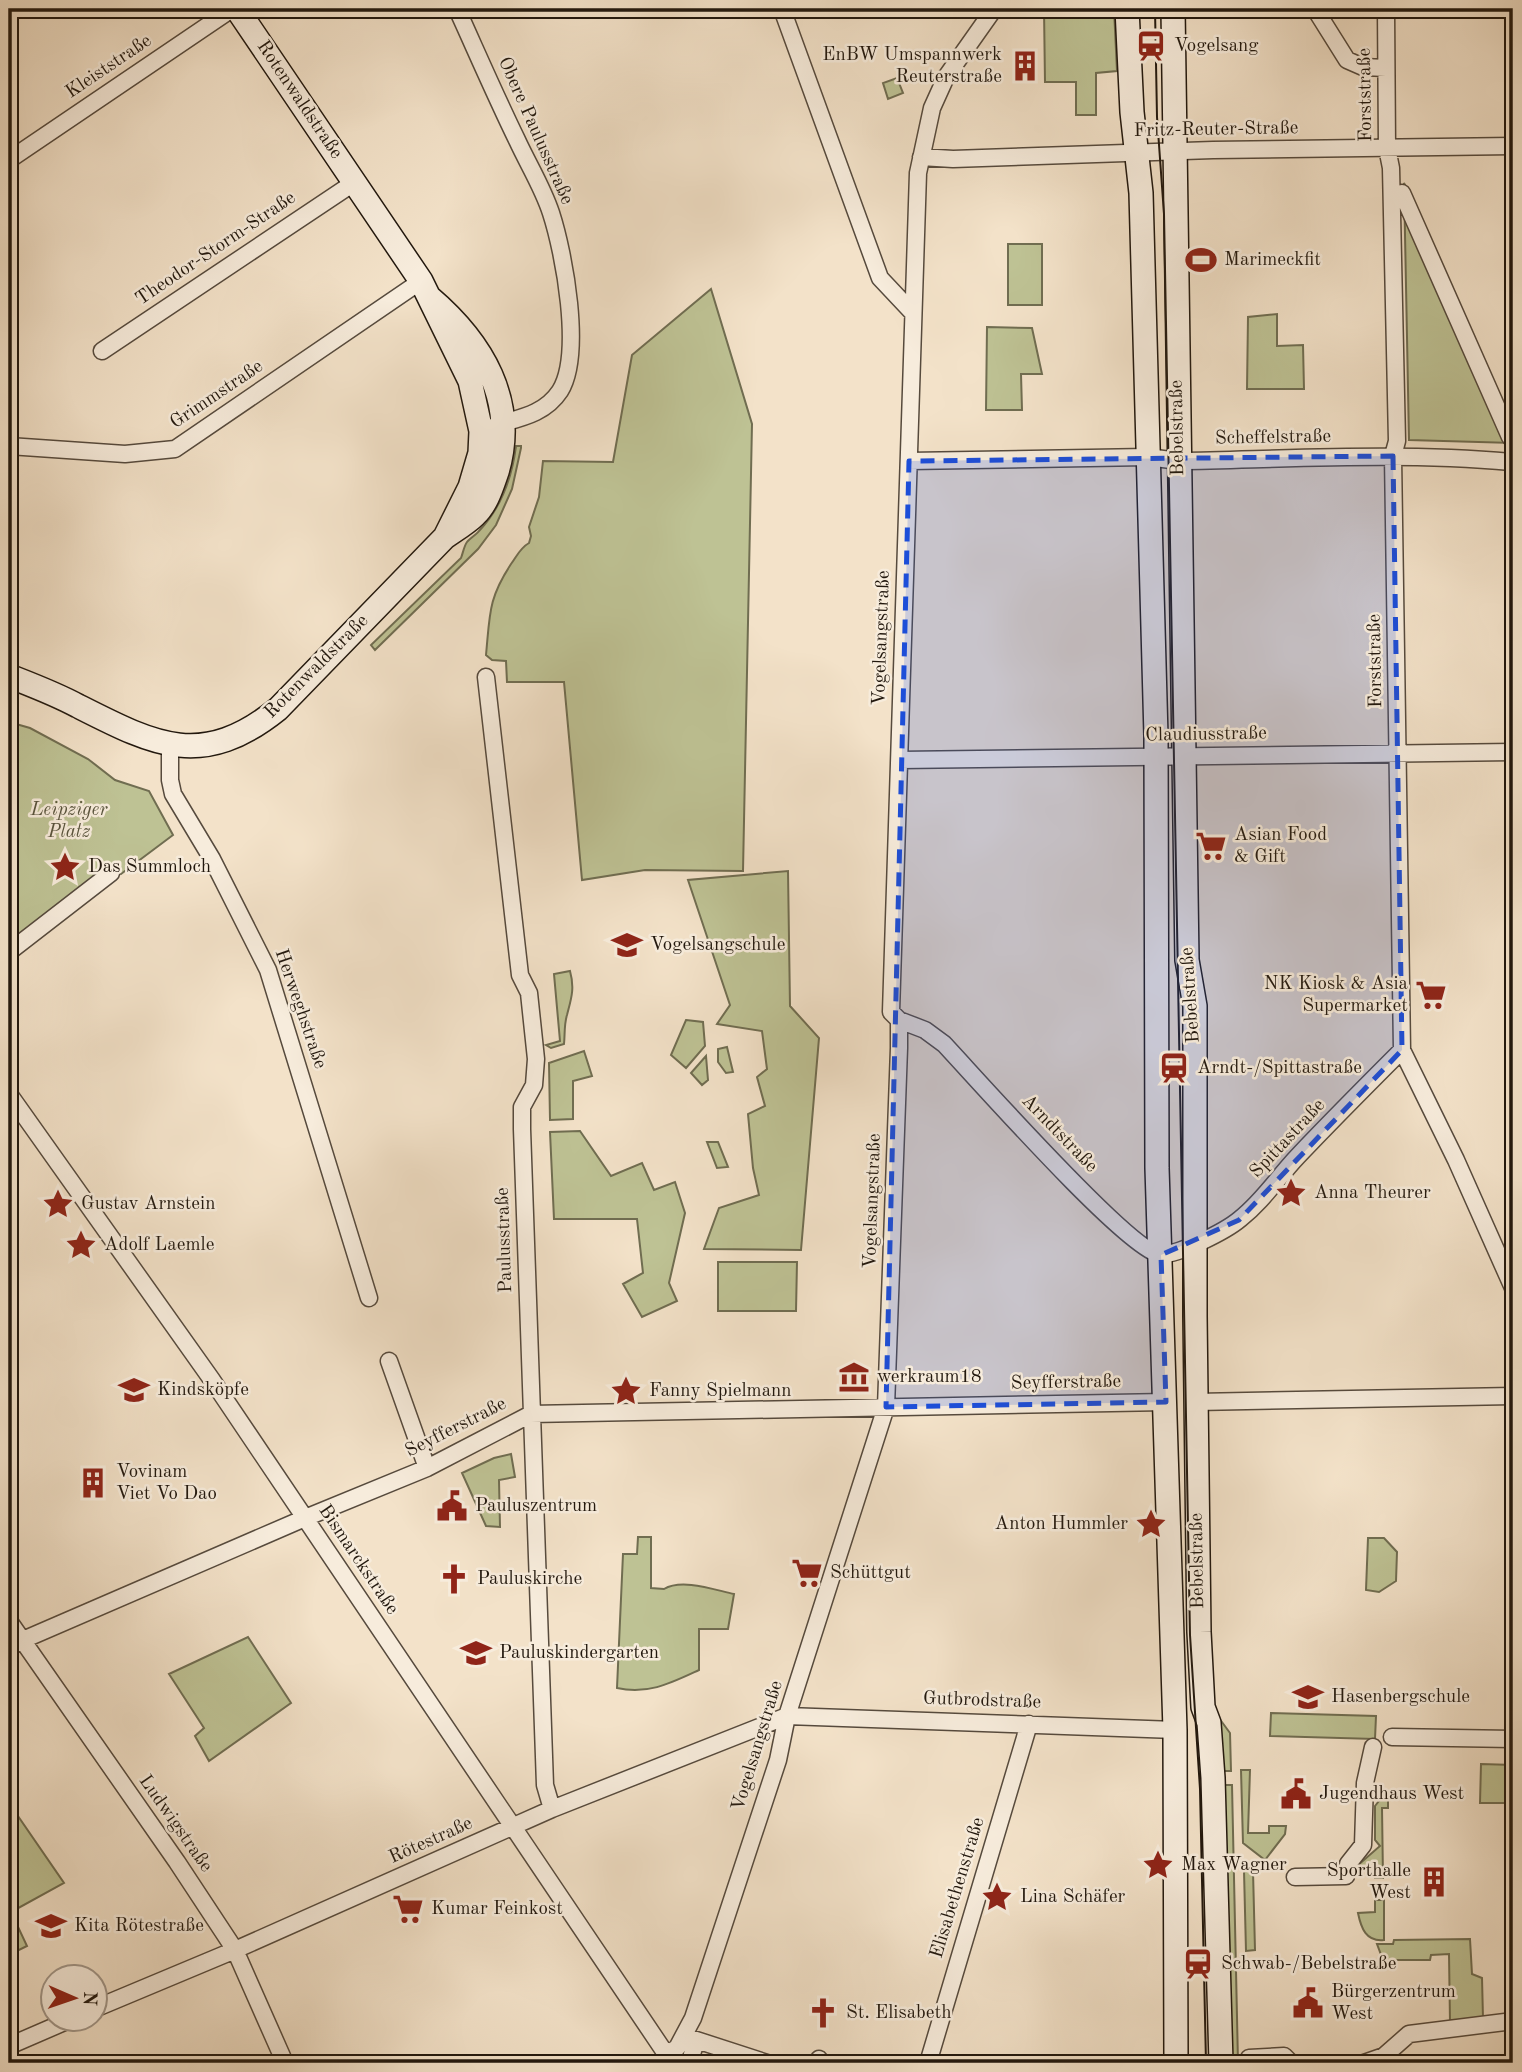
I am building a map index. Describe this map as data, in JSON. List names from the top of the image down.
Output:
{
  "streets": {
    "street": [
      "Kleiststraße",
      "Forststraße",
      "Rotenwaldstraße",
      "Fritz-Reuter-Straße",
      "Obere Paulusstraße",
      "Theodor-Storm-Straße",
      "Grimmstraße",
      "Bebelstraße",
      "Scheffelstraße",
      "Vogelsangstraße",
      "Claudiusstraße",
      "Herweghstraße",
      "Arndtstraße",
      "Spittastraße",
      "Paulusstraße",
      "Seyfferstraße",
      "Bismarckstraße",
      "Gutbrodstraße",
      "Ludwigstraße",
      "Rötestraße",
      "Elisabethenstraße"
    ]
  },
  "crossings": [
    ["Kleiststraße", "Rotenwaldstraße"],
    ["Forststraße", "Fritz-Reuter-Straße"],
    ["Forststraße", "Scheffelstraße"],
    ["Forststraße", "Claudiusstraße"],
    ["Forststraße", "Spittastraße"],
    ["Rotenwaldstraße", "Obere Paulusstraße"],
    ["Rotenwaldstraße", "Theodor-Storm-Straße"],
    ["Rotenwaldstraße", "Grimmstraße"],
    ["Rotenwaldstraße", "Herweghstraße"],
    ["Fritz-Reuter-Straße", "Bebelstraße"],
    ["Fritz-Reuter-Straße", "Vogelsangstraße"],
    ["Bebelstraße", "Scheffelstraße"],
    ["Bebelstraße", "Claudiusstraße"],
    ["Bebelstraße", "Arndtstraße"],
    ["Bebelstraße", "Spittastraße"],
    ["Bebelstraße", "Seyfferstraße"],
    ["Bebelstraße", "Gutbrodstraße"],
    ["Scheffelstraße", "Vogelsangstraße"],
    ["Vogelsangstraße", "Claudiusstraße"],
    ["Vogelsangstraße", "Arndtstraße"],
    ["Vogelsangstraße", "Seyfferstraße"],
    ["Vogelsangstraße", "Bismarckstraße"],
    ["Vogelsangstraße", "Gutbrodstraße"],
    ["Vogelsangstraße", "Rötestraße"],
    ["Paulusstraße", "Seyfferstraße"],
    ["Paulusstraße", "Rötestraße"],
    ["Seyfferstraße", "Bismarckstraße"],
    ["Seyfferstraße", "Ludwigstraße"],
    ["Bismarckstraße", "Rötestraße"],
    ["Gutbrodstraße", "Rötestraße"],
    ["Gutbrodstraße", "Elisabethenstraße"],
    ["Ludwigstraße", "Rötestraße"]
  ],
  "parks": ["Leipziger Platz"],
  "places": {
    "station": ["Vogelsang", "Arndt-/Spittastraße", "Schwab-/Bebelstraße"],
    "building": ["EnBW Umspannwerk Reuterstraße", "Vovinam Viet Vo Dao", "Sporthalle West"],
    "sports": ["Marimeckfit"],
    "supermarket": [
      "Asian Food & Gift",
      "NK Kiosk & Asia Supermarket",
      "Schüttgut",
      "Kumar Feinkost"
    ],
    "place": [
      "Das Summloch",
      "Anna Theurer",
      "Gustav Arnstein",
      "Adolf Laemle",
      "Fanny Spielmann",
      "Anton Hummler",
      "Max Wagner",
      "Lina Schäfer"
    ],
    "school or university": [
      "Vogelsangschule",
      "Kindsköpfe",
      "Pauluskindergarten",
      "Hasenbergschule",
      "Kita Rötestraße"
    ],
    "museum": ["werkraum18"],
    "public building": ["Pauluszentrum", "Jugendhaus West", "Bürgerzentrum West"],
    "church": ["Pauluskirche", "St. Elisabeth"]
  },
  "north": "right"
}
